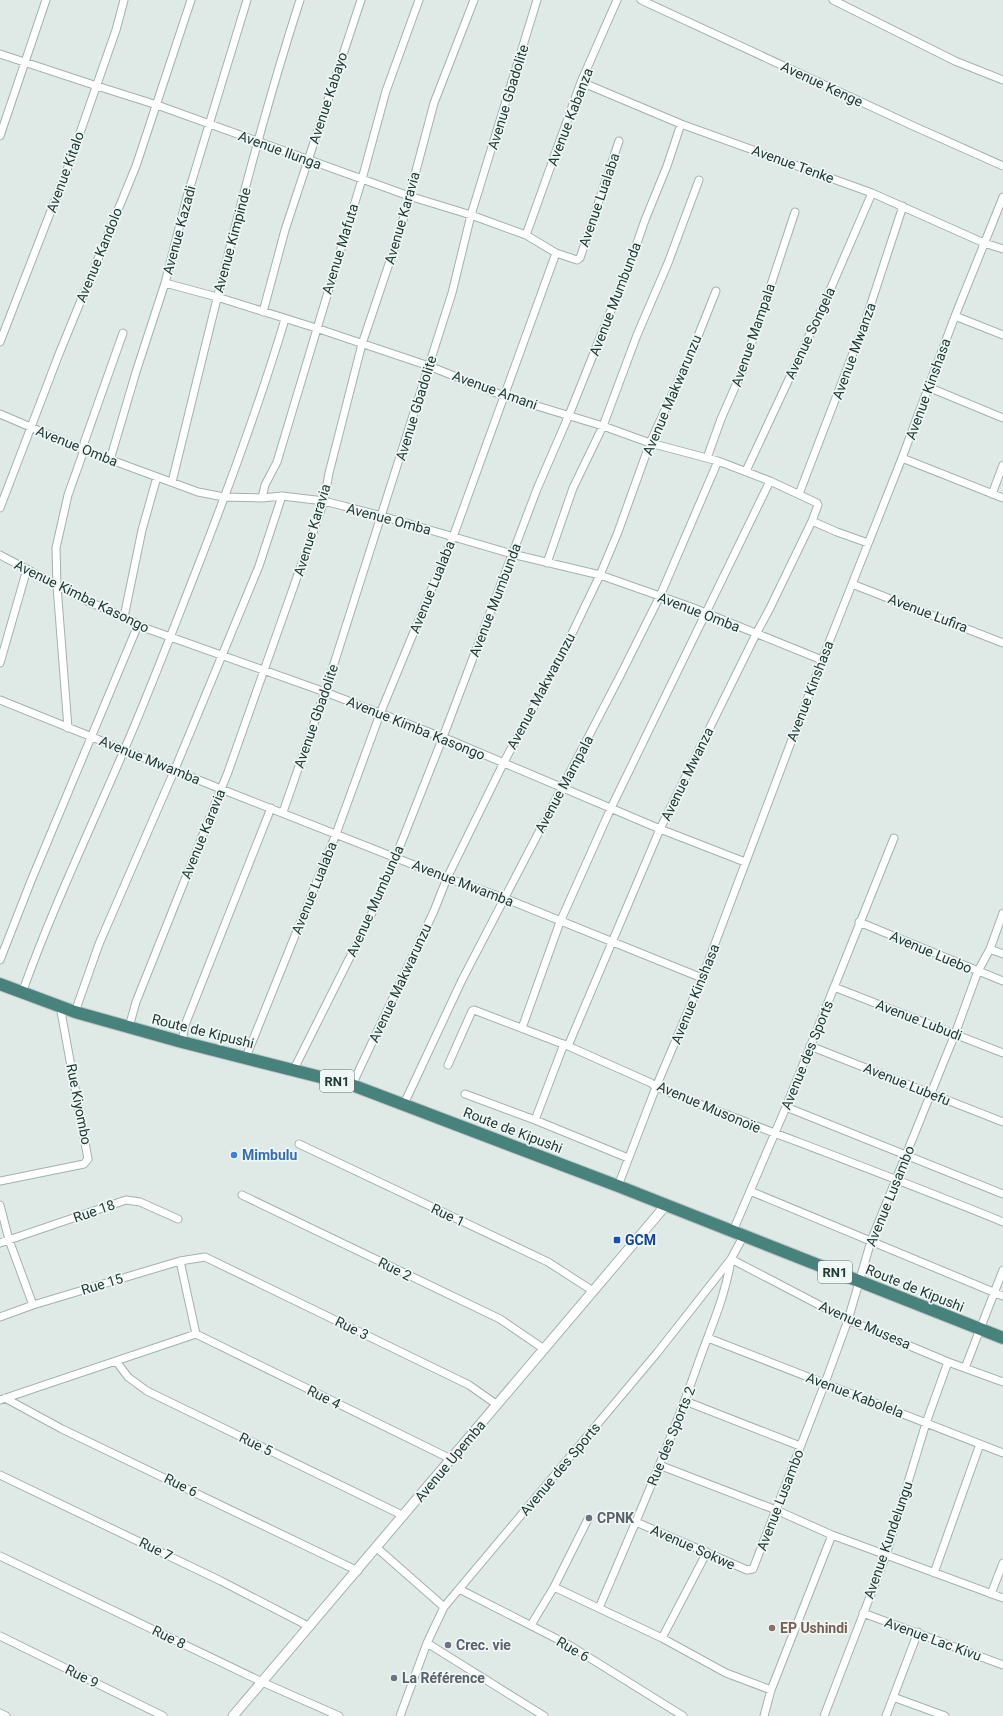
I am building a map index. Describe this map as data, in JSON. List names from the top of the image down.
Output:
{
  "streets": {
    "highway": ["Route de Kipushi", "RN1"],
    "street": [
      "Avenue Kenge",
      "Avenue Gbadolite",
      "Avenue Kabayo",
      "Avenue Kabanza",
      "Avenue Ilunga",
      "Avenue Tenke",
      "Avenue Kitalo",
      "Avenue Lualaba",
      "Avenue Karavia",
      "Avenue Kazadi",
      "Avenue Kimpinde",
      "Avenue Mafuta",
      "Avenue Kandolo",
      "Avenue Mumbunda",
      "Avenue Songela",
      "Avenue Mampala",
      "Avenue Mwanza",
      "Avenue Kinshasa",
      "Avenue Amani",
      "Avenue Makwarunzu",
      "Avenue Omba",
      "Avenue Kimba Kasongo",
      "Avenue Lufira",
      "Avenue Mwamba",
      "Avenue Luebo",
      "Avenue Lubudi",
      "Avenue des Sports",
      "Avenue Lubefu",
      "Rue Kiyombo",
      "Avenue Musonoïe",
      "Avenue Lusambo",
      "Rue 18",
      "Rue 1",
      "Rue 2",
      "Rue 15",
      "Avenue Musesa",
      "Rue 3",
      "Avenue Kabolela",
      "Rue 4",
      "Rue des Sports 2",
      "Rue 5",
      "Avenue Upemba",
      "Rue 6",
      "Avenue Kundelungu",
      "Avenue Sokwe",
      "Rue 7",
      "Rue 8",
      "Avenue Lac Kivu",
      "Rue 9"
    ]
  },
  "crossings": [
    ["Avenue Gbadolite", "Avenue Ilunga"],
    ["Avenue Gbadolite", "Avenue Amani"],
    ["Avenue Gbadolite", "Avenue Omba"],
    ["Avenue Gbadolite", "Avenue Kimba Kasongo"],
    ["Avenue Gbadolite", "Avenue Mwamba"],
    ["Avenue Kabayo", "Avenue Ilunga"],
    ["Avenue Kabayo", "Avenue Amani"],
    ["Avenue Kabanza", "Avenue Ilunga"],
    ["Avenue Kabanza", "Avenue Tenke"],
    ["Avenue Ilunga", "Avenue Kitalo"],
    ["Avenue Ilunga", "Avenue Lualaba"],
    ["Avenue Ilunga", "Avenue Karavia"],
    ["Avenue Ilunga", "Avenue Kazadi"],
    ["Avenue Ilunga", "Avenue Kimpinde"],
    ["Avenue Ilunga", "Avenue Mafuta"],
    ["Avenue Ilunga", "Avenue Kandolo"],
    ["Avenue Tenke", "Avenue Mumbunda"],
    ["Avenue Tenke", "Avenue Songela"],
    ["Avenue Tenke", "Avenue Mwanza"],
    ["Avenue Tenke", "Avenue Kinshasa"],
    ["Avenue Lualaba", "Avenue Amani"],
    ["Avenue Lualaba", "Avenue Omba"],
    ["Avenue Lualaba", "Avenue Kimba Kasongo"],
    ["Avenue Lualaba", "Avenue Mwamba"],
    ["Avenue Lualaba", "Route de Kipushi"],
    ["Avenue Karavia", "Avenue Amani"],
    ["Avenue Karavia", "Avenue Omba"],
    ["Avenue Karavia", "Avenue Kimba Kasongo"],
    ["Avenue Karavia", "Avenue Mwamba"],
    ["Avenue Karavia", "Route de Kipushi"],
    ["Avenue Kazadi", "Avenue Amani"],
    ["Avenue Kazadi", "Avenue Omba"],
    ["Avenue Kimpinde", "Avenue Amani"],
    ["Avenue Kimpinde", "Avenue Omba"],
    ["Avenue Mafuta", "Avenue Amani"],
    ["Avenue Mafuta", "Avenue Omba"],
    ["Avenue Kandolo", "Avenue Omba"],
    ["Avenue Mumbunda", "Avenue Amani"],
    ["Avenue Mumbunda", "Avenue Omba"],
    ["Avenue Mumbunda", "Avenue Kimba Kasongo"],
    ["Avenue Mumbunda", "Avenue Mwamba"],
    ["Avenue Mumbunda", "Route de Kipushi"],
    ["Avenue Songela", "Avenue Amani"],
    ["Avenue Mampala", "Avenue Amani"],
    ["Avenue Mampala", "Avenue Omba"],
    ["Avenue Mampala", "Avenue Kimba Kasongo"],
    ["Avenue Mampala", "Avenue Mwamba"],
    ["Avenue Mampala", "Route de Kipushi"],
    ["Avenue Mwanza", "Avenue Amani"],
    ["Avenue Mwanza", "Avenue Omba"],
    ["Avenue Mwanza", "Avenue Kimba Kasongo"],
    ["Avenue Mwanza", "Avenue Mwamba"],
    ["Avenue Mwanza", "Avenue Musonoïe"],
    ["Avenue Kinshasa", "Avenue Omba"],
    ["Avenue Kinshasa", "Avenue Kimba Kasongo"],
    ["Avenue Kinshasa", "Avenue Lufira"],
    ["Avenue Kinshasa", "Avenue Mwamba"],
    ["Avenue Kinshasa", "Route de Kipushi"],
    ["Avenue Kinshasa", "Avenue Musonoïe"],
    ["Avenue Amani", "Avenue Makwarunzu"],
    ["Avenue Makwarunzu", "Avenue Omba"],
    ["Avenue Makwarunzu", "Avenue Kimba Kasongo"],
    ["Avenue Makwarunzu", "Avenue Mwamba"],
    ["Avenue Makwarunzu", "Route de Kipushi"],
    ["Avenue Luebo", "Avenue des Sports"],
    ["Avenue Luebo", "Avenue Lusambo"],
    ["Avenue Lubudi", "Avenue des Sports"],
    ["Avenue Lubudi", "Avenue Lusambo"],
    ["Route de Kipushi", "Avenue des Sports"],
    ["Route de Kipushi", "Rue Kiyombo"],
    ["Route de Kipushi", "Avenue Lusambo"],
    ["Route de Kipushi", "Avenue Upemba"],
    ["Avenue des Sports", "Avenue Lubefu"],
    ["Avenue des Sports", "Avenue Musonoïe"],
    ["Avenue des Sports", "Avenue Musesa"],
    ["Avenue des Sports", "Rue des Sports 2"],
    ["Avenue des Sports", "Rue 6"],
    ["Avenue Lubefu", "Avenue Lusambo"],
    ["Avenue Musonoïe", "Avenue Lusambo"],
    ["Avenue Lusambo", "Avenue Musesa"],
    ["Avenue Lusambo", "Avenue Kabolela"],
    ["Avenue Lusambo", "Avenue Sokwe"],
    ["Rue 1", "Avenue Upemba"],
    ["Rue 2", "Avenue Upemba"],
    ["Rue 15", "Rue 3"],
    ["Avenue Musesa", "Rue des Sports 2"],
    ["Avenue Musesa", "Avenue Kundelungu"],
    ["Rue 3", "Avenue Upemba"],
    ["Avenue Kabolela", "Rue des Sports 2"],
    ["Avenue Kabolela", "Avenue Kundelungu"],
    ["Rue 4", "Avenue Upemba"],
    ["Rue des Sports 2", "Avenue Sokwe"],
    ["Rue 5", "Avenue Upemba"],
    ["Avenue Upemba", "Rue 6"],
    ["Avenue Upemba", "Rue 7"],
    ["Avenue Upemba", "Rue 8"],
    ["Avenue Kundelungu", "Avenue Lac Kivu"]
  ],
  "places": {
    "other": [
      "Mimbulu",
      "CPNK",
      "EP Ushindi",
      "Crec. vie",
      "La Référence"
    ],
    "transit": ["GCM"]
  }
}
